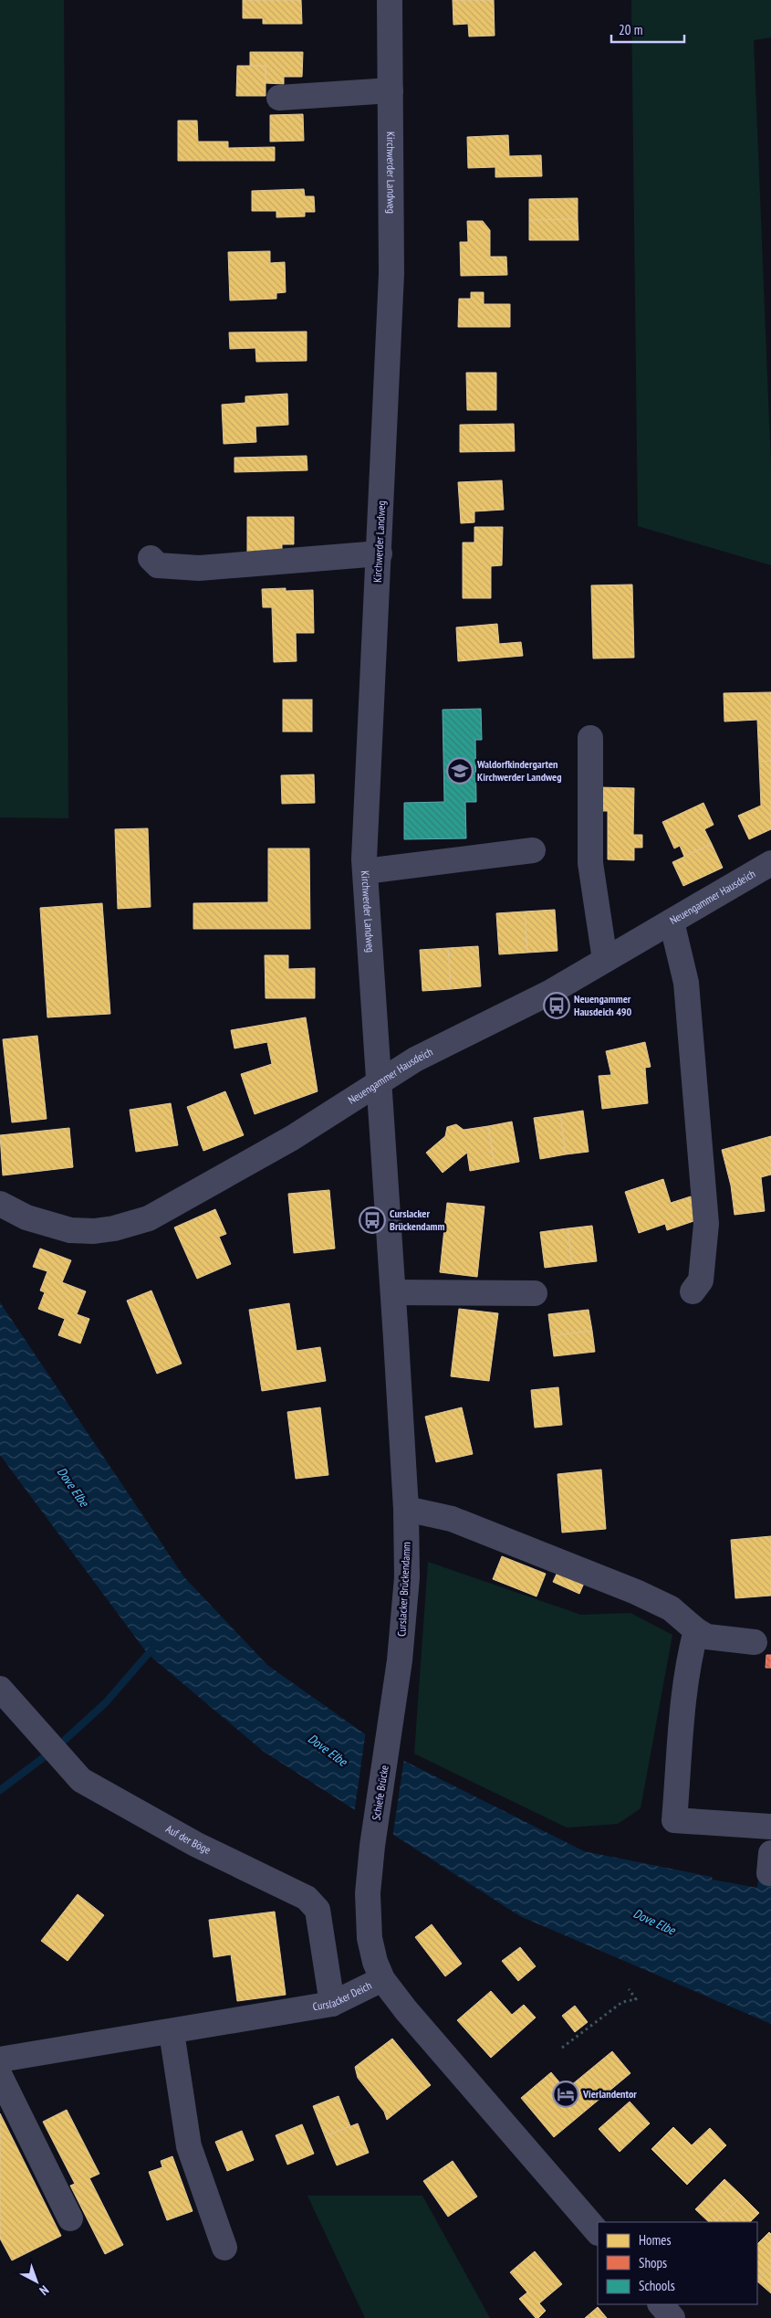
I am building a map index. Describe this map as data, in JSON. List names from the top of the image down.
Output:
{
  "streets": {
    "street": [
      "Kirchwerder Landweg",
      "Neuengammer Hausdeich",
      "Curslacker Brückendamm",
      "Schiefe Brücke",
      "Auf der Böge",
      "Curslacker Deich"
    ]
  },
  "crossings": [
    ["Kirchwerder Landweg", "Neuengammer Hausdeich"],
    ["Kirchwerder Landweg", "Curslacker Brückendamm"],
    ["Neuengammer Hausdeich", "Curslacker Brückendamm"],
    ["Curslacker Brückendamm", "Schiefe Brücke"],
    ["Schiefe Brücke", "Curslacker Deich"],
    ["Auf der Böge", "Curslacker Deich"]
  ],
  "water": ["Dove Elbe"],
  "places": {
    "school or university": ["Waldorfkindergarten Kirchwerder Landweg"],
    "bus stop": ["Neuengammer Hausdeich 490", "Curslacker Brückendamm"],
    "hotel": ["Vierlandentor"]
  },
  "legend": ["Homes", "Shops", "Schools"],
  "scale_bar": "20 m",
  "north": "bottom right"
}
